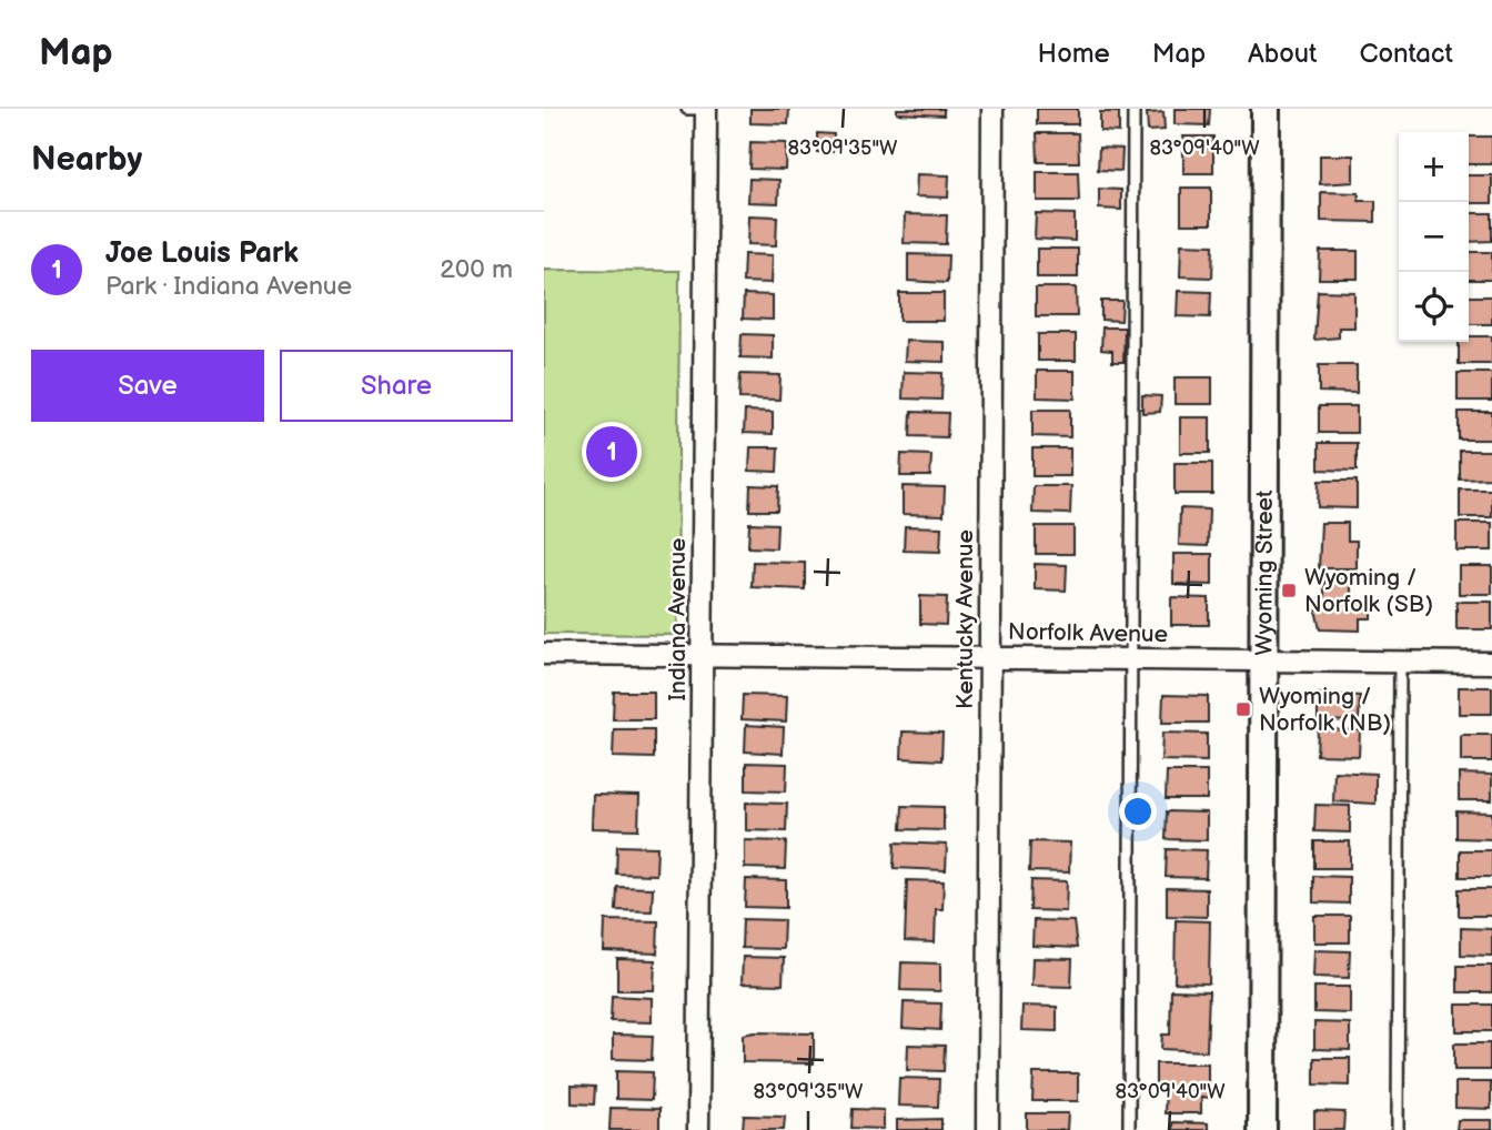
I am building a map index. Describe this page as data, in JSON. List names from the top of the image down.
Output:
{
  "streets": {
    "street": [
      "Wyoming Street",
      "Indiana Avenue",
      "Kentucky Avenue",
      "Norfolk Avenue"
    ]
  },
  "crossings": [
    ["Wyoming Street", "Norfolk Avenue"],
    ["Indiana Avenue", "Norfolk Avenue"],
    ["Kentucky Avenue", "Norfolk Avenue"]
  ],
  "places": {
    "transit": ["Wyoming / Norfolk (SB)", "Wyoming / Norfolk (NB)"]
  },
  "page": {
    "header": "Map",
    "nav": [
      "Home",
      "Map",
      "About",
      "Contact"
    ],
    "heading": "Nearby",
    "map_buttons": ["+", "−"],
    "list": [
      {
        "mark": "1",
        "name": "Joe Louis Park",
        "note": "Park · Indiana Avenue",
        "value": "200 m"
      }
    ],
    "buttons": ["Save", "Share"],
    "pins": "1"
  },
  "coordinates": ["83°09'35\"W", "83°09'40\"W"]
}
